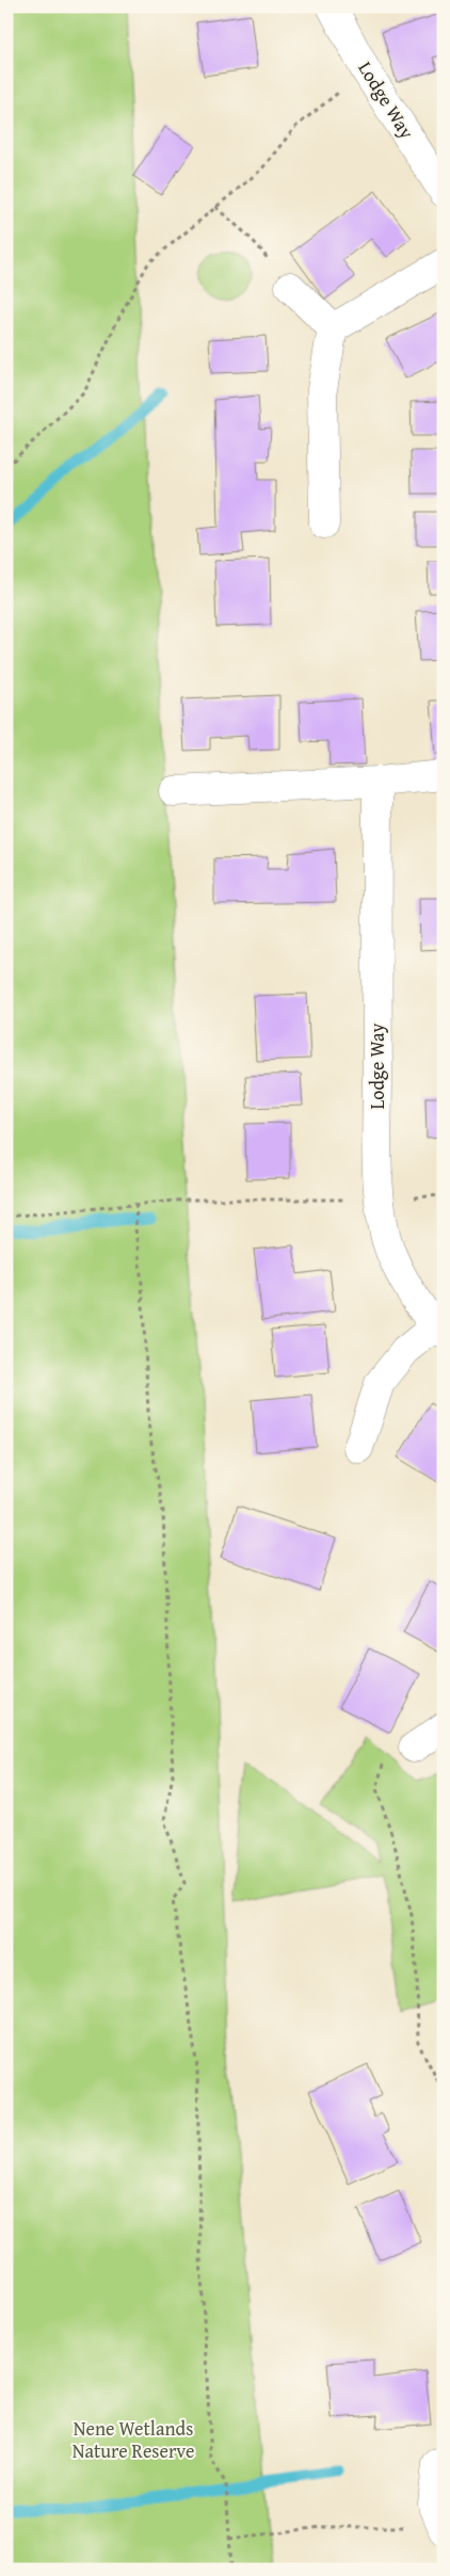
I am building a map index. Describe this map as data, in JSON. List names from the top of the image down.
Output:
{
  "streets": {
    "street": ["Lodge Way"]
  },
  "parks": ["Nene Wetlands Nature Reserve"]
}
